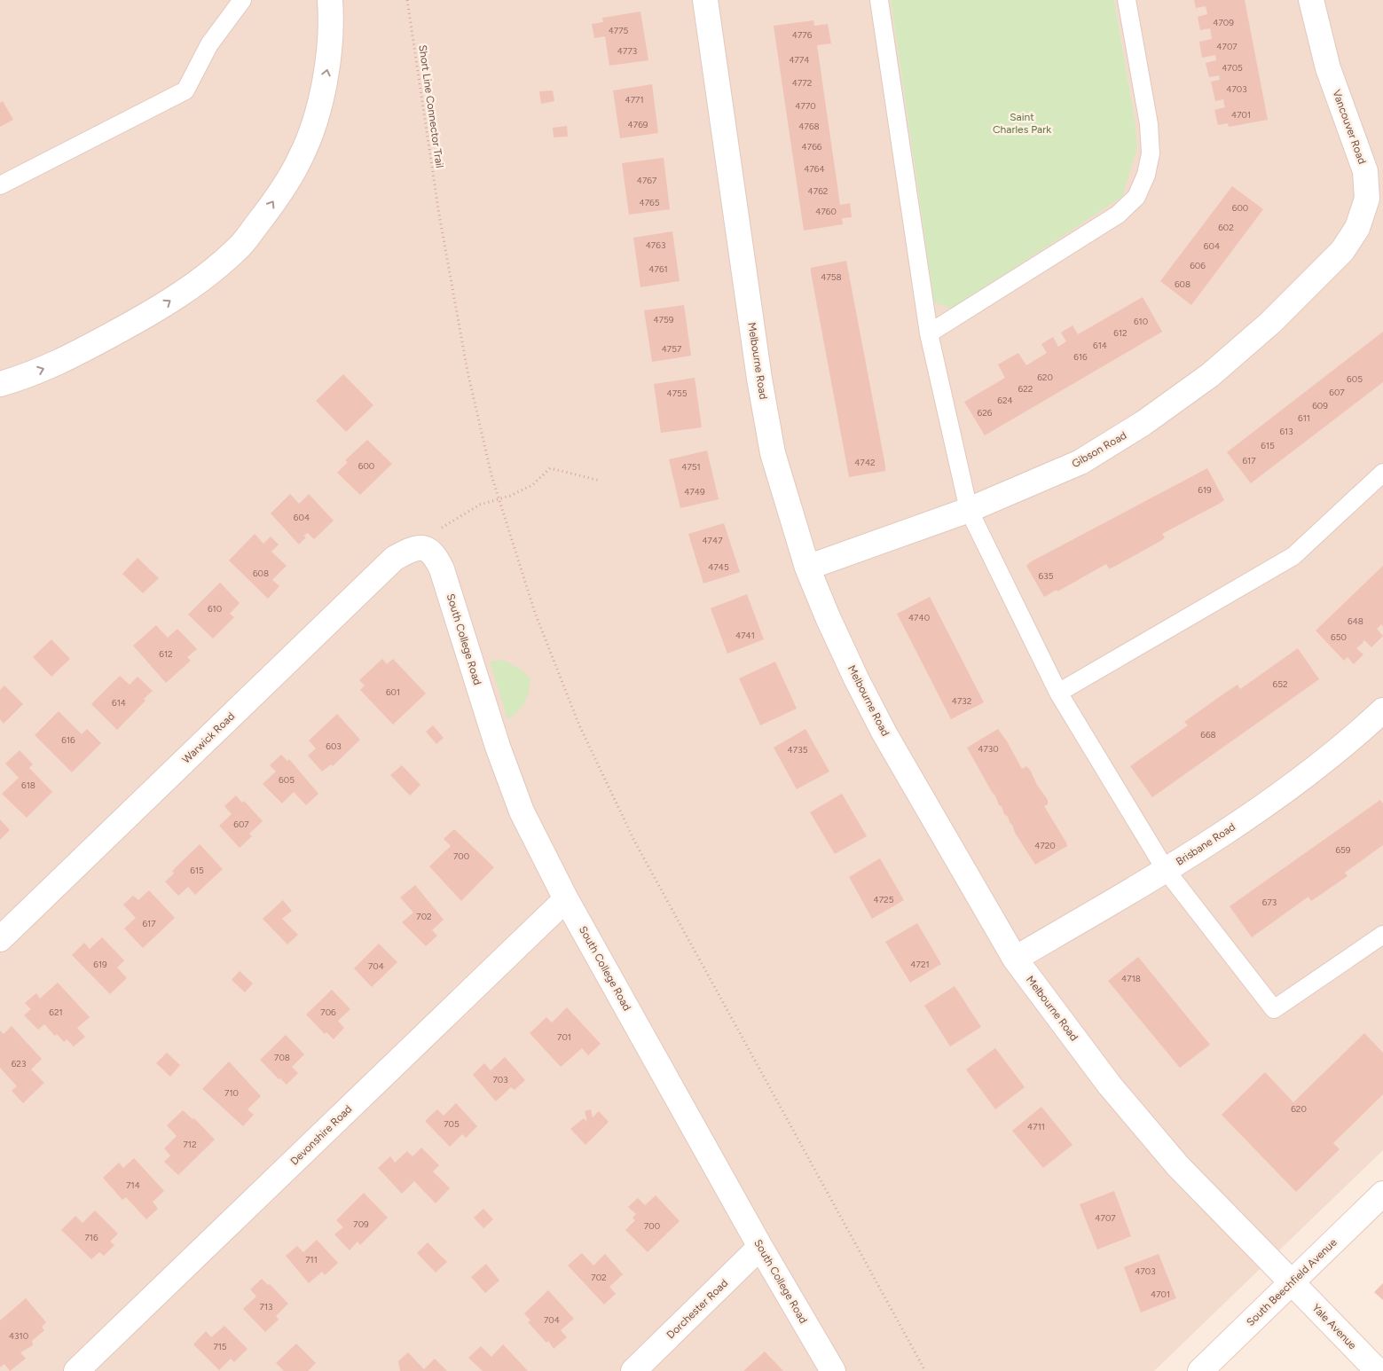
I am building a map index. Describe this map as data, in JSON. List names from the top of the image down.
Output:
{
  "streets": {
    "street": [
      "Vancouver Road",
      "Melbourne Road",
      "Gibson Road",
      "South College Road",
      "Warwick Road",
      "Brisbane Road",
      "Devonshire Road",
      "South Beechfield Avenue",
      "Dorchester Road",
      "Yale Avenue"
    ],
    "path": ["Short Line Connector Trail"]
  },
  "crossings": [
    ["Vancouver Road", "Gibson Road"],
    ["Melbourne Road", "Gibson Road"],
    ["Melbourne Road", "Brisbane Road"],
    ["Melbourne Road", "South Beechfield Avenue"],
    ["Melbourne Road", "Yale Avenue"],
    ["South College Road", "Warwick Road"],
    ["South College Road", "Devonshire Road"],
    ["South College Road", "Dorchester Road"],
    ["South Beechfield Avenue", "Yale Avenue"]
  ],
  "parks": ["Saint Charles Park"],
  "house_numbers": [
    "4709",
    "4775",
    "4776",
    "4707",
    "4773",
    "4774",
    "4705",
    "4772",
    "4703",
    "4771",
    "4770",
    "4701",
    "4769",
    "4768",
    "4766",
    "4764",
    "4767",
    "4762",
    "4765",
    "600",
    "4760",
    "602",
    "4763",
    "604",
    "606",
    "4761",
    "4758",
    "608",
    "4759",
    "610",
    "612",
    "614",
    "4757",
    "616",
    "620",
    "605",
    "622",
    "607",
    "4755",
    "624",
    "609",
    "626",
    "611",
    "613",
    "615",
    "617",
    "4742",
    "600",
    "4751",
    "619",
    "4749",
    "604",
    "4747",
    "4745",
    "608",
    "635",
    "610",
    "4740",
    "648",
    "4741",
    "650",
    "612",
    "652",
    "601",
    "4732",
    "614",
    "668",
    "616",
    "603",
    "4730",
    "4735",
    "605",
    "618",
    "607",
    "4720",
    "659",
    "700",
    "615",
    "4725",
    "673",
    "702",
    "617",
    "619",
    "4721",
    "704",
    "4718",
    "621",
    "706",
    "701",
    "708",
    "623",
    "703",
    "710",
    "620",
    "705",
    "4711",
    "712",
    "714",
    "4707",
    "709",
    "700",
    "716",
    "711",
    "4703",
    "702",
    "4701",
    "713",
    "704",
    "4310",
    "715"
  ]
}
